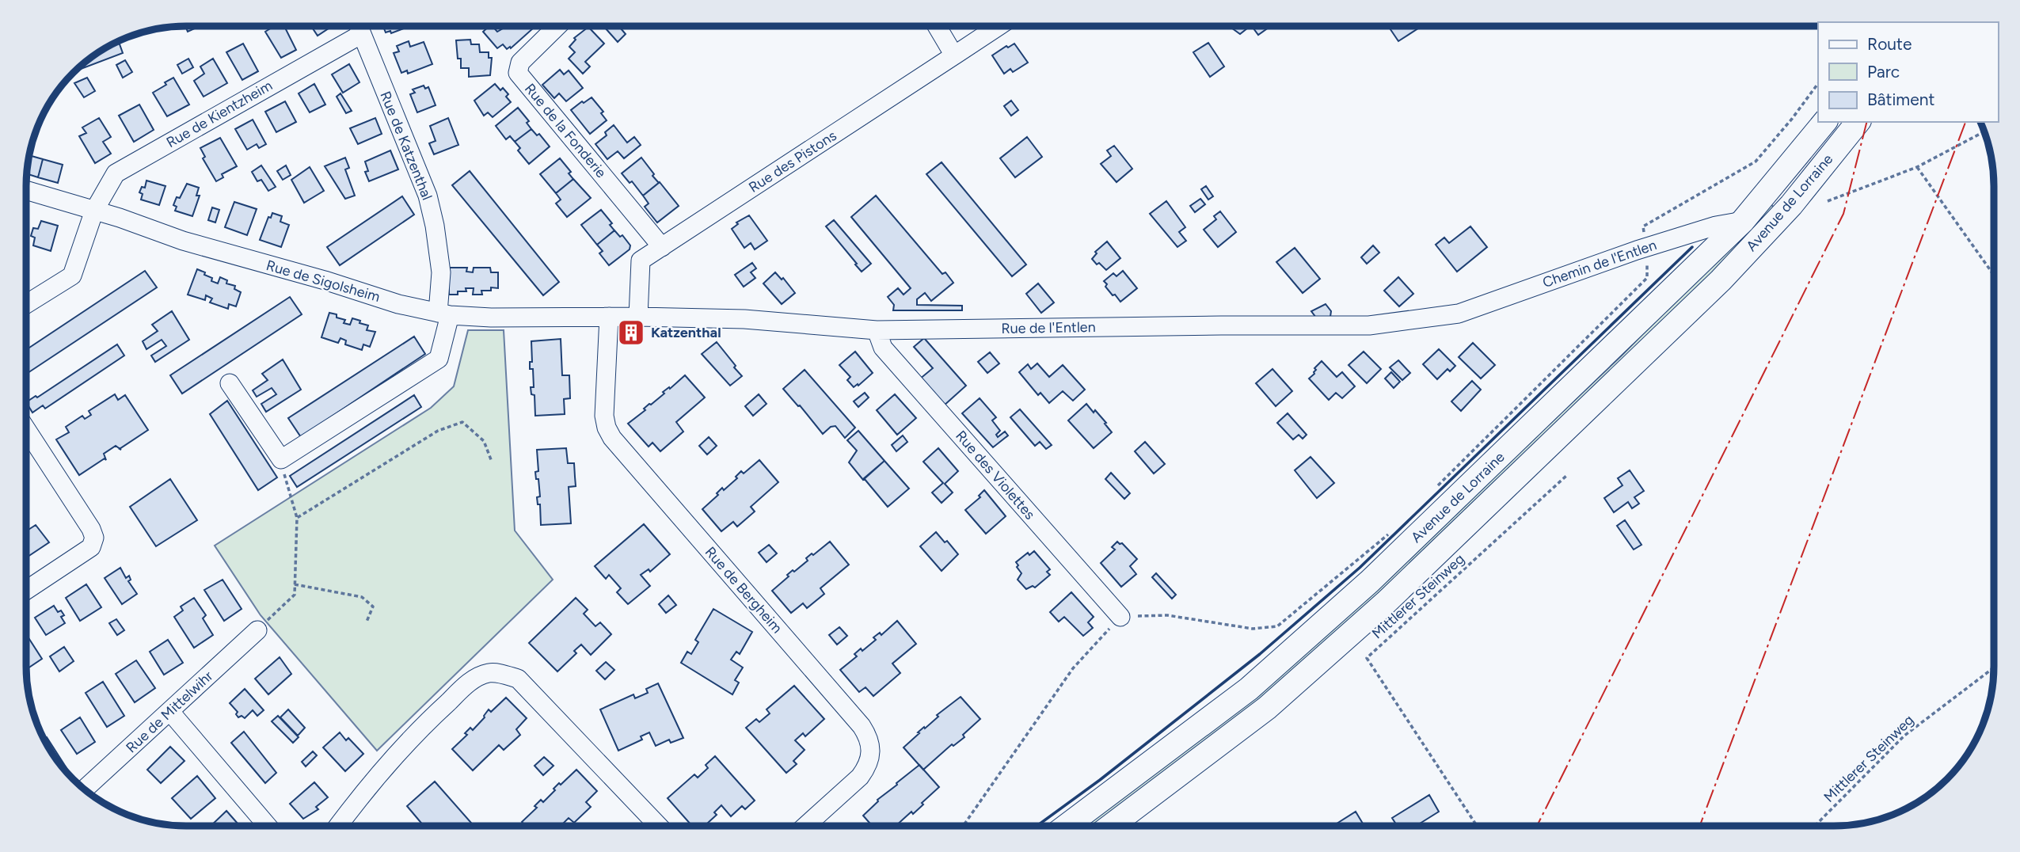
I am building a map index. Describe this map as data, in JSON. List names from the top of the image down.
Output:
{
  "streets": {
    "main road": ["Avenue de Lorraine"],
    "street": [
      "Rue de Kientzheim",
      "Rue de la Fonderie",
      "Rue de Katzenthal",
      "Rue des Pistons",
      "Chemin de l'Entlen",
      "Rue de Sigolsheim",
      "Rue de l'Entlen",
      "Rue des Violettes",
      "Rue de Bergheim",
      "Rue de Mittelwihr"
    ],
    "path": ["Mittlerer Steinweg"]
  },
  "crossings": [
    ["Rue de Kientzheim", "Rue de Katzenthal"],
    ["Rue de Kientzheim", "Rue de Sigolsheim"],
    ["Rue de la Fonderie", "Rue des Pistons"],
    ["Rue de Katzenthal", "Rue de Sigolsheim"],
    ["Rue des Pistons", "Rue de Sigolsheim"],
    ["Rue des Pistons", "Rue de l'Entlen"],
    ["Avenue de Lorraine", "Chemin de l'Entlen"],
    ["Chemin de l'Entlen", "Rue de l'Entlen"],
    ["Rue de Sigolsheim", "Rue de l'Entlen"],
    ["Rue de Sigolsheim", "Rue de Bergheim"],
    ["Rue de l'Entlen", "Rue des Violettes"]
  ],
  "places": {
    "building": ["Katzenthal"]
  },
  "legend": ["Route", "Parc", "Bâtiment"]
}
